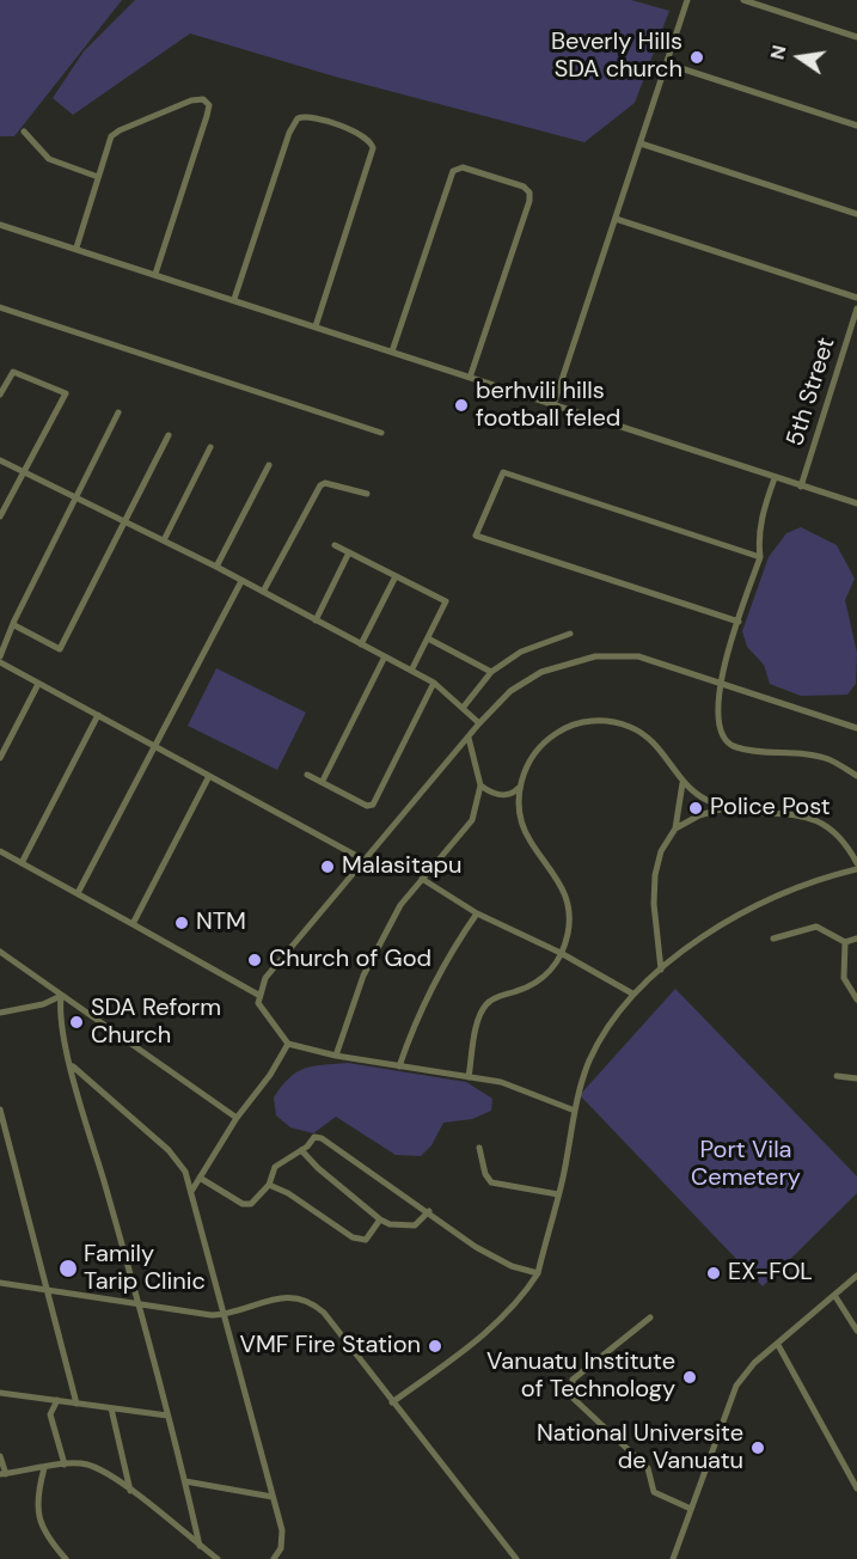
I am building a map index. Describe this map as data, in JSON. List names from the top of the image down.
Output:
{
  "streets": {
    "street": ["5th Street"]
  },
  "parks": ["Port Vila Cemetery"],
  "places": [
    "Beverly Hills SDA church",
    "berhvili hills football feled",
    "Police Post",
    "Malasitapu",
    "NTM",
    "Church of God",
    "SDA Reform Church",
    "Family Tarip Clinic",
    "EX-FOL",
    "VMF Fire Station",
    "Vanuatu Institute of Technology",
    "National Universite de Vanuatu"
  ],
  "north": "left"
}
